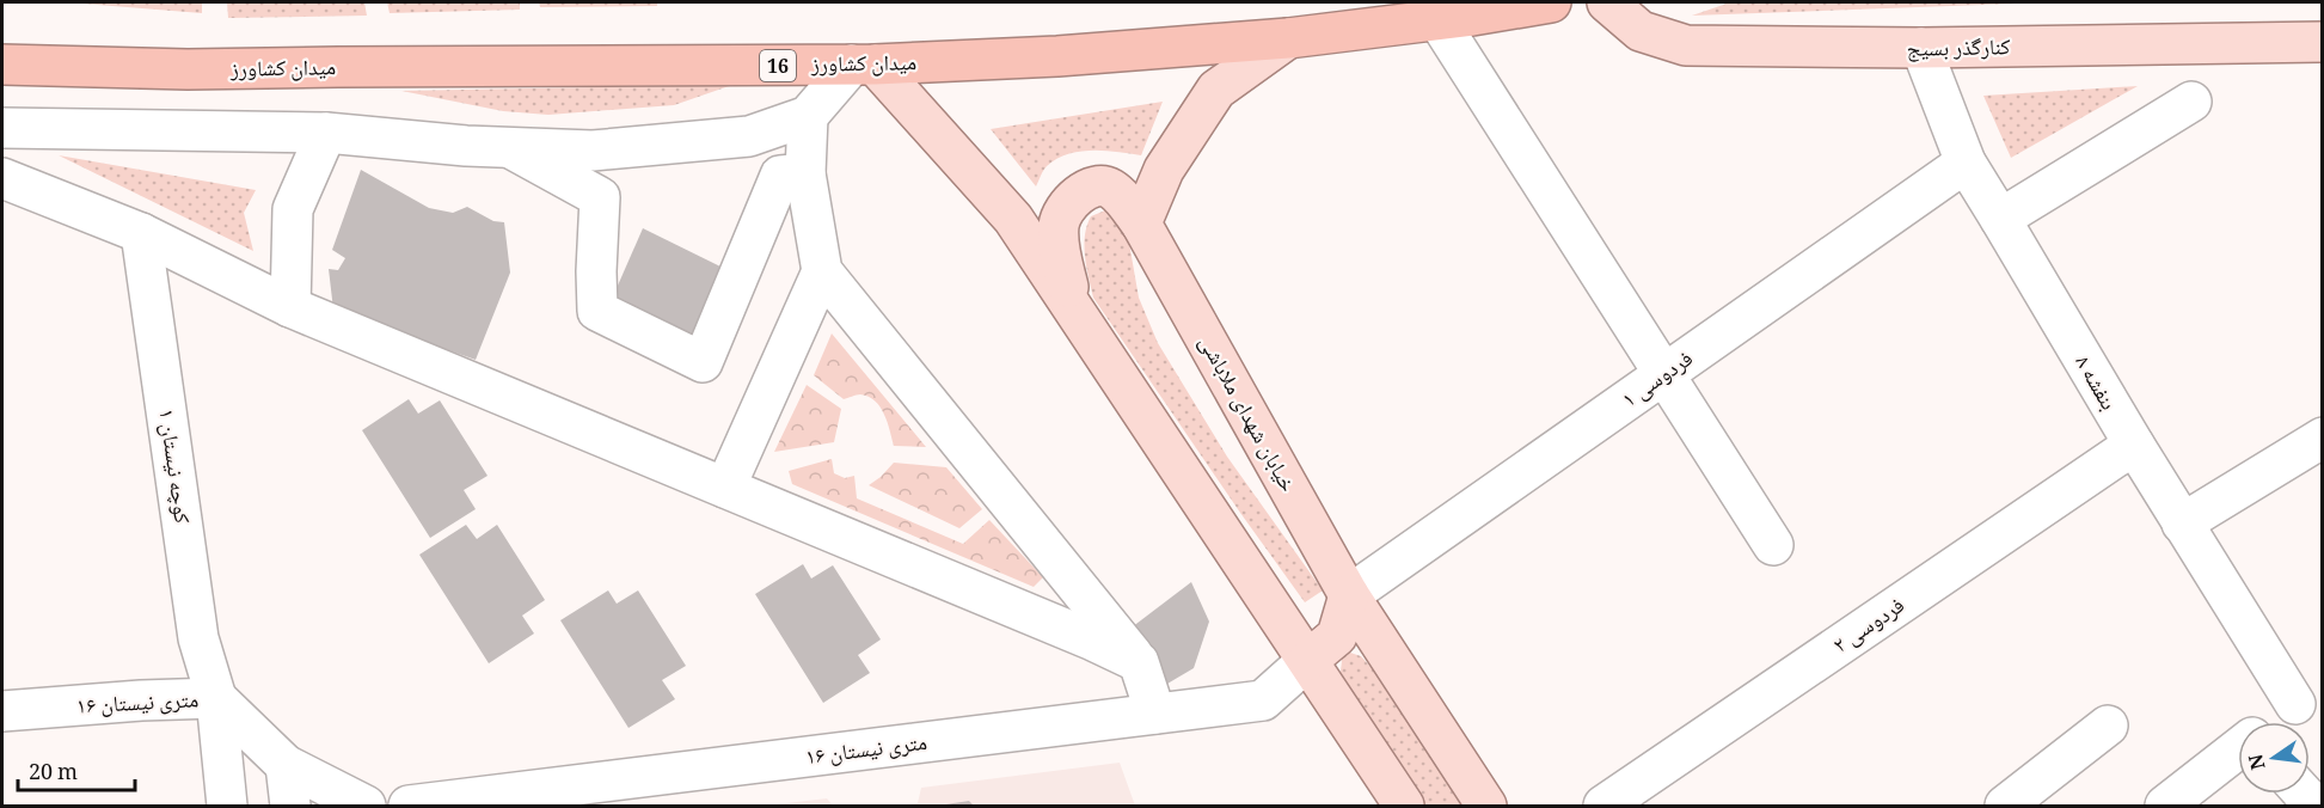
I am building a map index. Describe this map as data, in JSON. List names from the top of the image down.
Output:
{
  "streets": {
    "highway": ["میدان کشاورز", "16"],
    "main road": ["کنارگذر بسیج", "خیابان شهدای ملاباشی"],
    "street": [
      "فردوسی ۱",
      "بنفشه ۸",
      "کوچه نیستان ۱",
      "فردوسی ۲",
      "۱۶ متری نیستان"
    ]
  },
  "crossings": [
    ["کنارگذر بسیج", "بنفشه ۸"],
    ["فردوسی ۱", "بنفشه ۸"],
    ["فردوسی ۱", "خیابان شهدای ملاباشی"],
    ["بنفشه ۸", "فردوسی ۲"],
    ["کوچه نیستان ۱", "۱۶ متری نیستان"]
  ],
  "scale_bar": "20 m",
  "north": "left"
}
